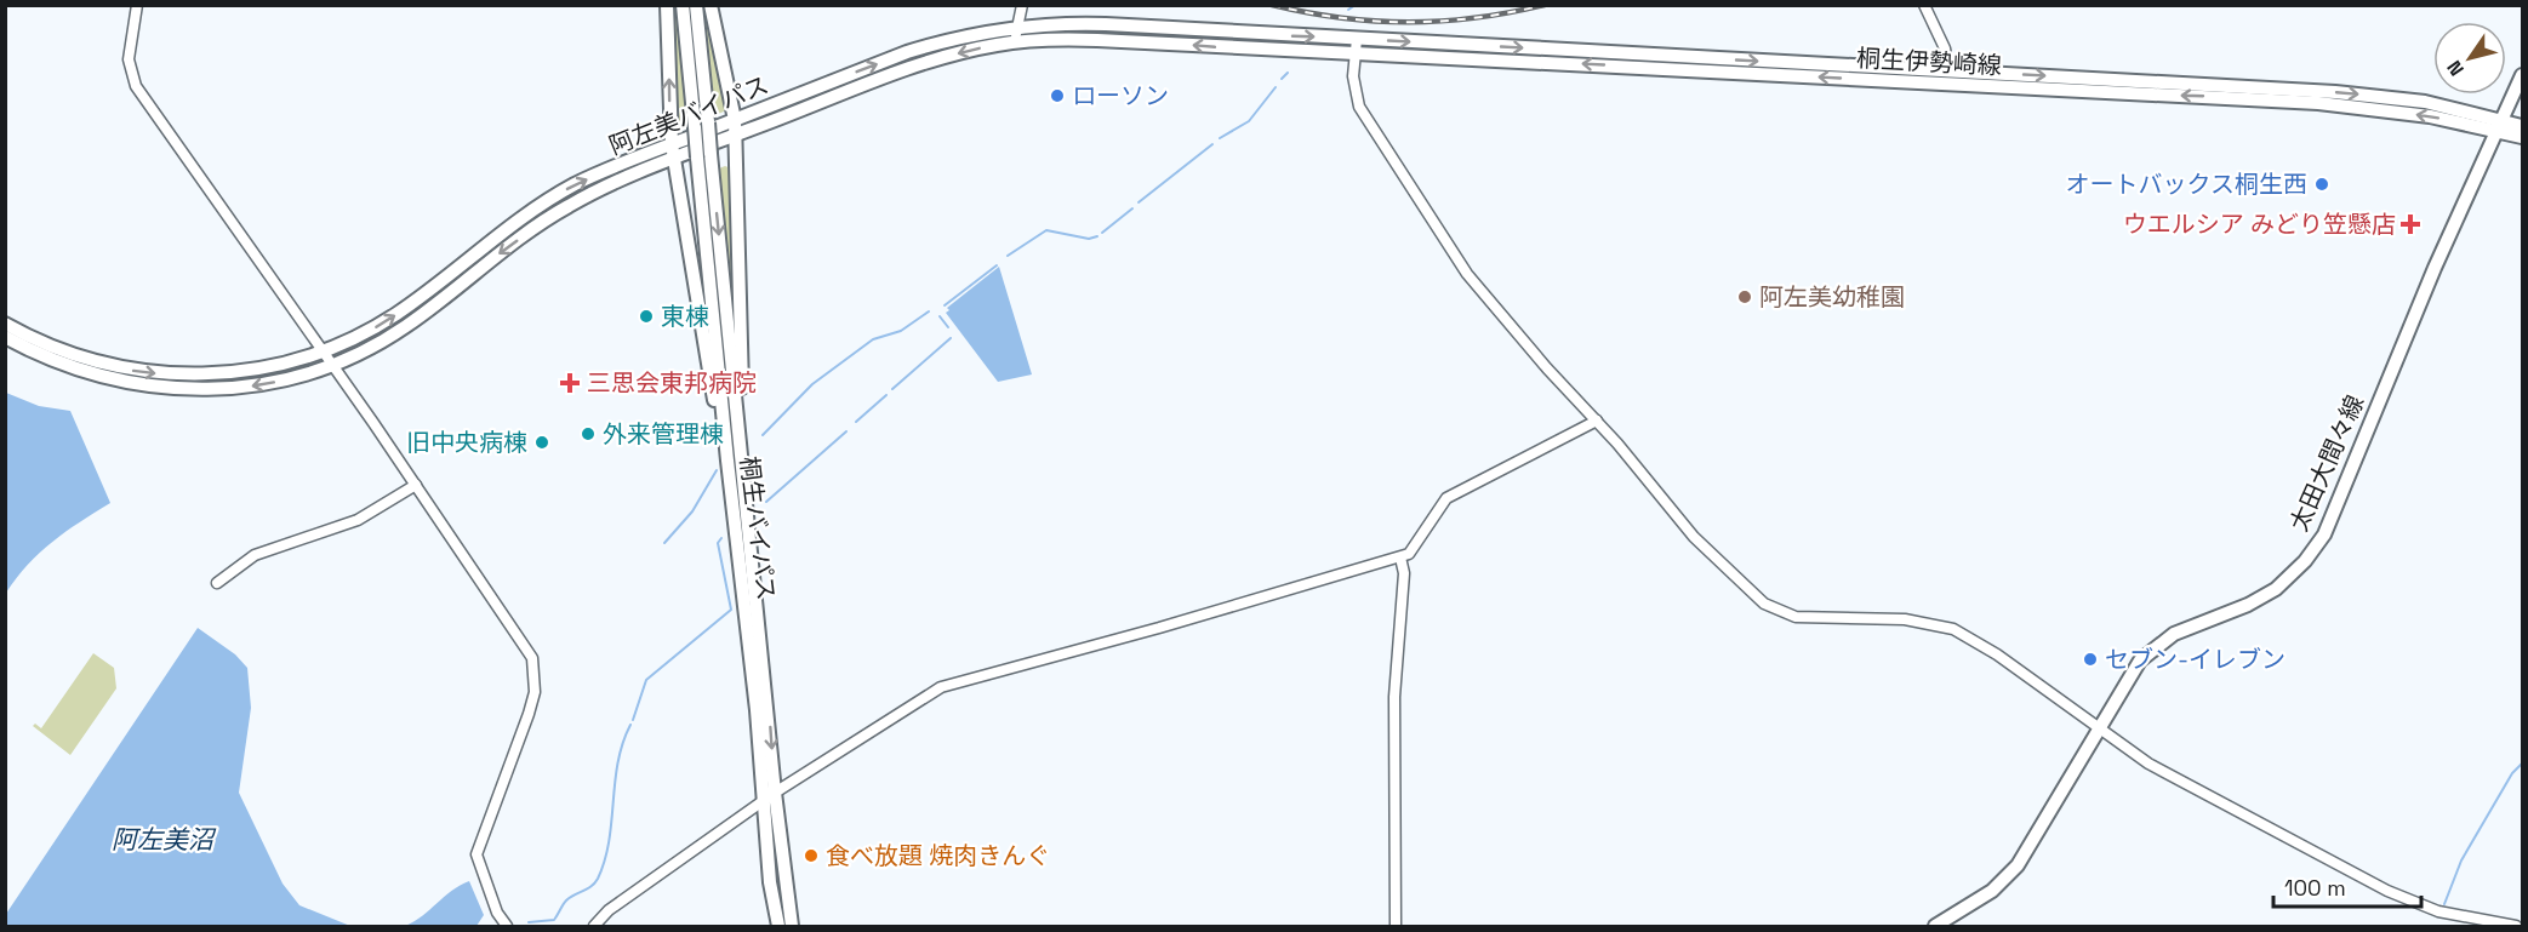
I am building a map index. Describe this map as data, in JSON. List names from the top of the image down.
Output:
{
  "streets": {
    "main road": [
      "桐生伊勢崎線",
      "阿左美バイパス",
      "太田大間々線",
      "桐生バイパス"
    ]
  },
  "crossings": [
    ["桐生伊勢崎線", "阿左美バイパス"],
    ["桐生伊勢崎線", "太田大間々線"]
  ],
  "water": ["阿左美沼"],
  "places": {
    "other": [
      "ローソン",
      "オートバックス桐生西",
      "阿左美幼稚園",
      "東棟",
      "外来管理棟",
      "旧中央病棟",
      "セブン-イレブン",
      "食べ放題 焼肉きんぐ"
    ],
    "health": ["ウエルシア みどり笠懸店", "三思会東邦病院"]
  },
  "scale_bar": "100 m",
  "north": "bottom left"
}
